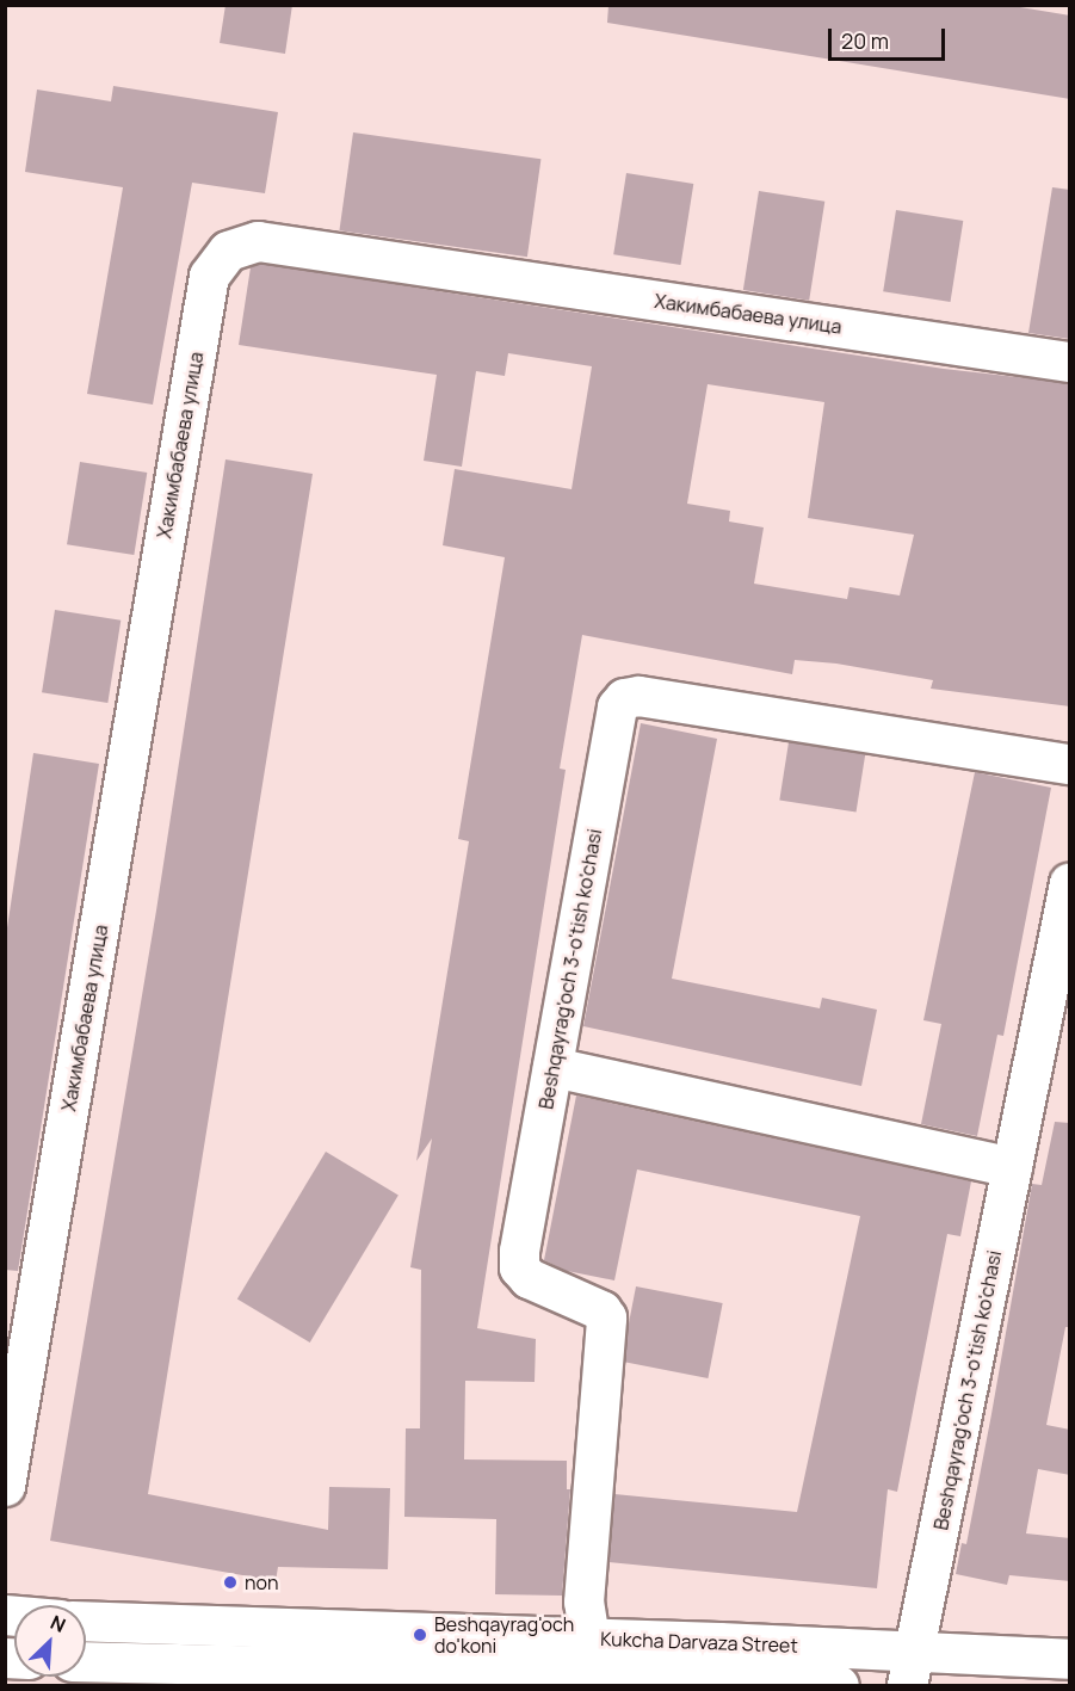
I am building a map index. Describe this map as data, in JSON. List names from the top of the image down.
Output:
{
  "streets": {
    "street": ["Хакимбабаева улица", "Beshqayrag'och 3-o'tish ko'chasi", "Kukcha Darvaza Street"]
  },
  "crossings": [
    ["Beshqayrag'och 3-o'tish ko'chasi", "Kukcha Darvaza Street"]
  ],
  "places": ["non", "Beshqayrag'och do'koni"],
  "scale_bar": "20 m",
  "north": "top right"
}
